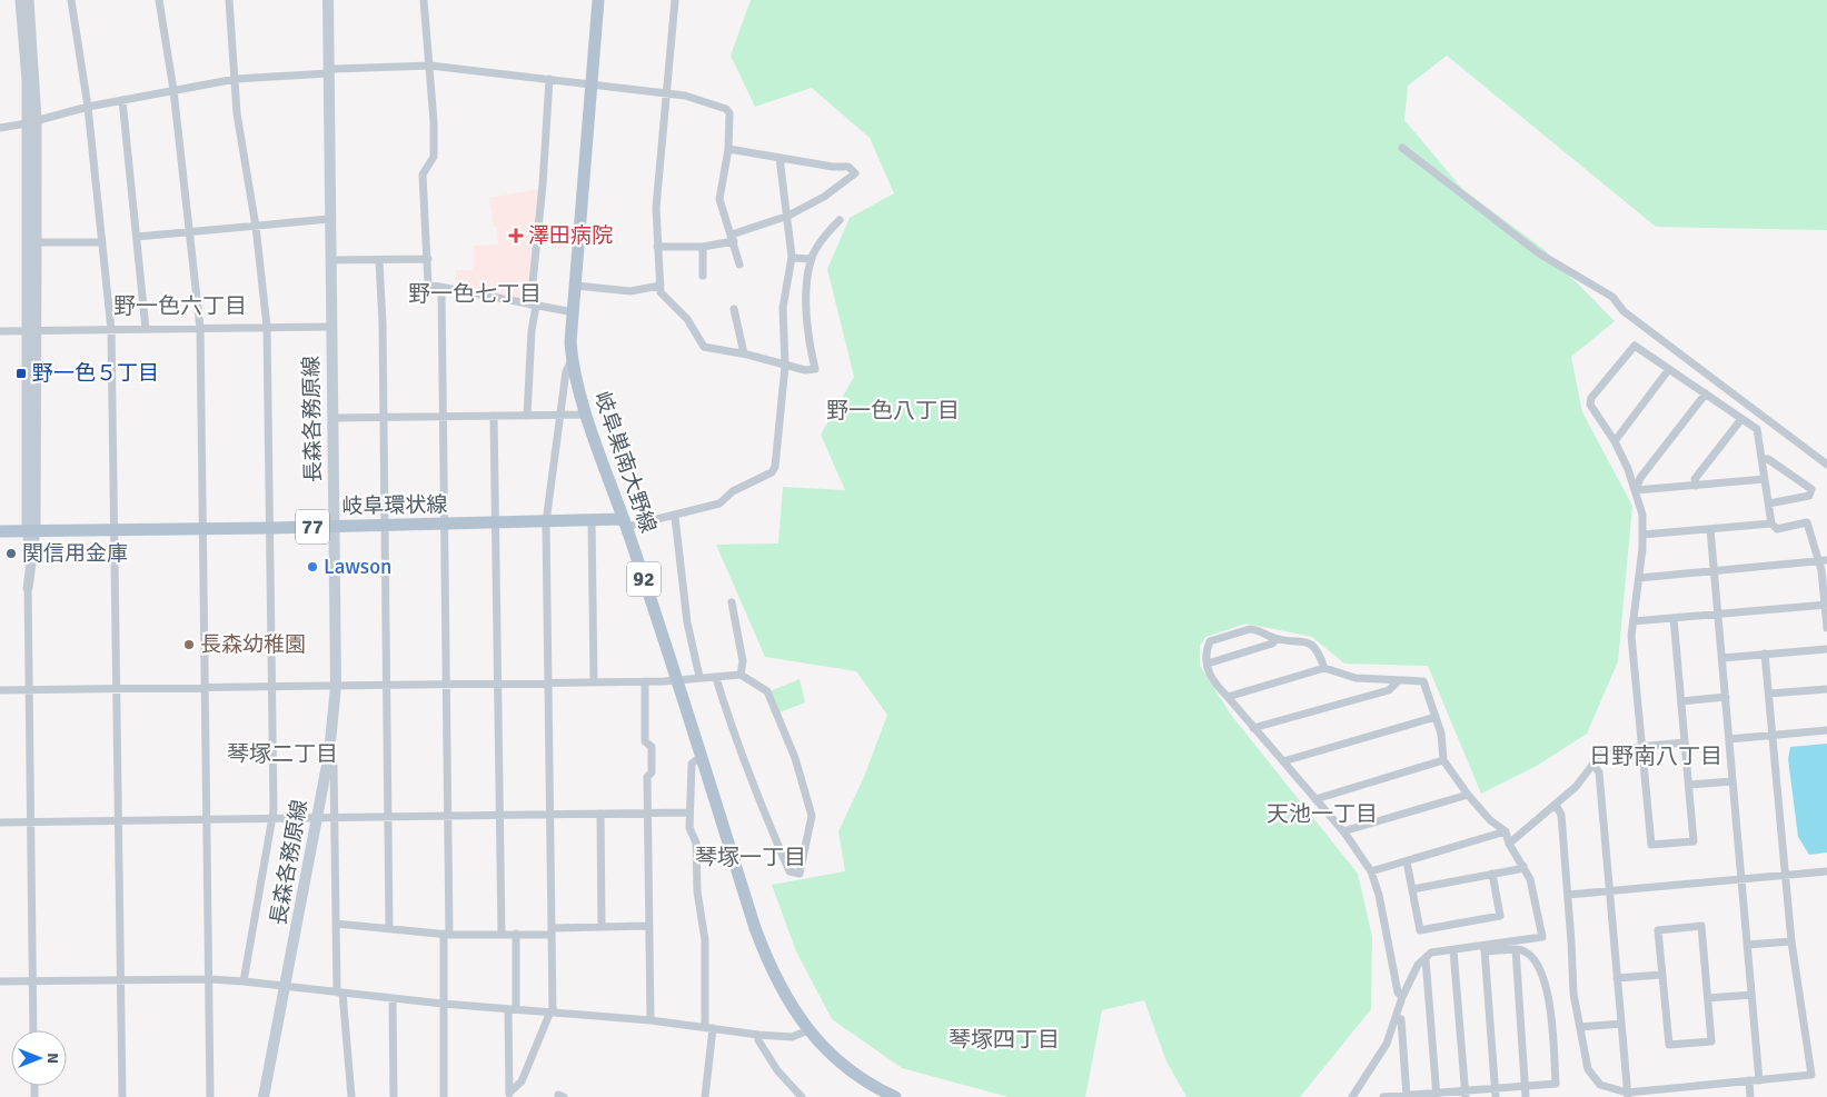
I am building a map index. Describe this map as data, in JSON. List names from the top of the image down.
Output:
{
  "streets": {
    "main road": [
      "長森各務原線",
      "岐阜巣南大野線",
      "岐阜環状線",
      "77",
      "92"
    ]
  },
  "crossings": [
    ["長森各務原線", "岐阜環状線"],
    ["岐阜巣南大野線", "岐阜環状線"]
  ],
  "districts": [
    "野一色七丁目",
    "野一色六丁目",
    "野一色八丁目",
    "琴塚二丁目",
    "日野南八丁目",
    "天池一丁目",
    "琴塚一丁目",
    "琴塚四丁目"
  ],
  "places": {
    "health": ["澤田病院"],
    "transit": ["野一色５丁目"],
    "other": ["関信用金庫", "Lawson", "長森幼稚園"]
  },
  "north": "right"
}
